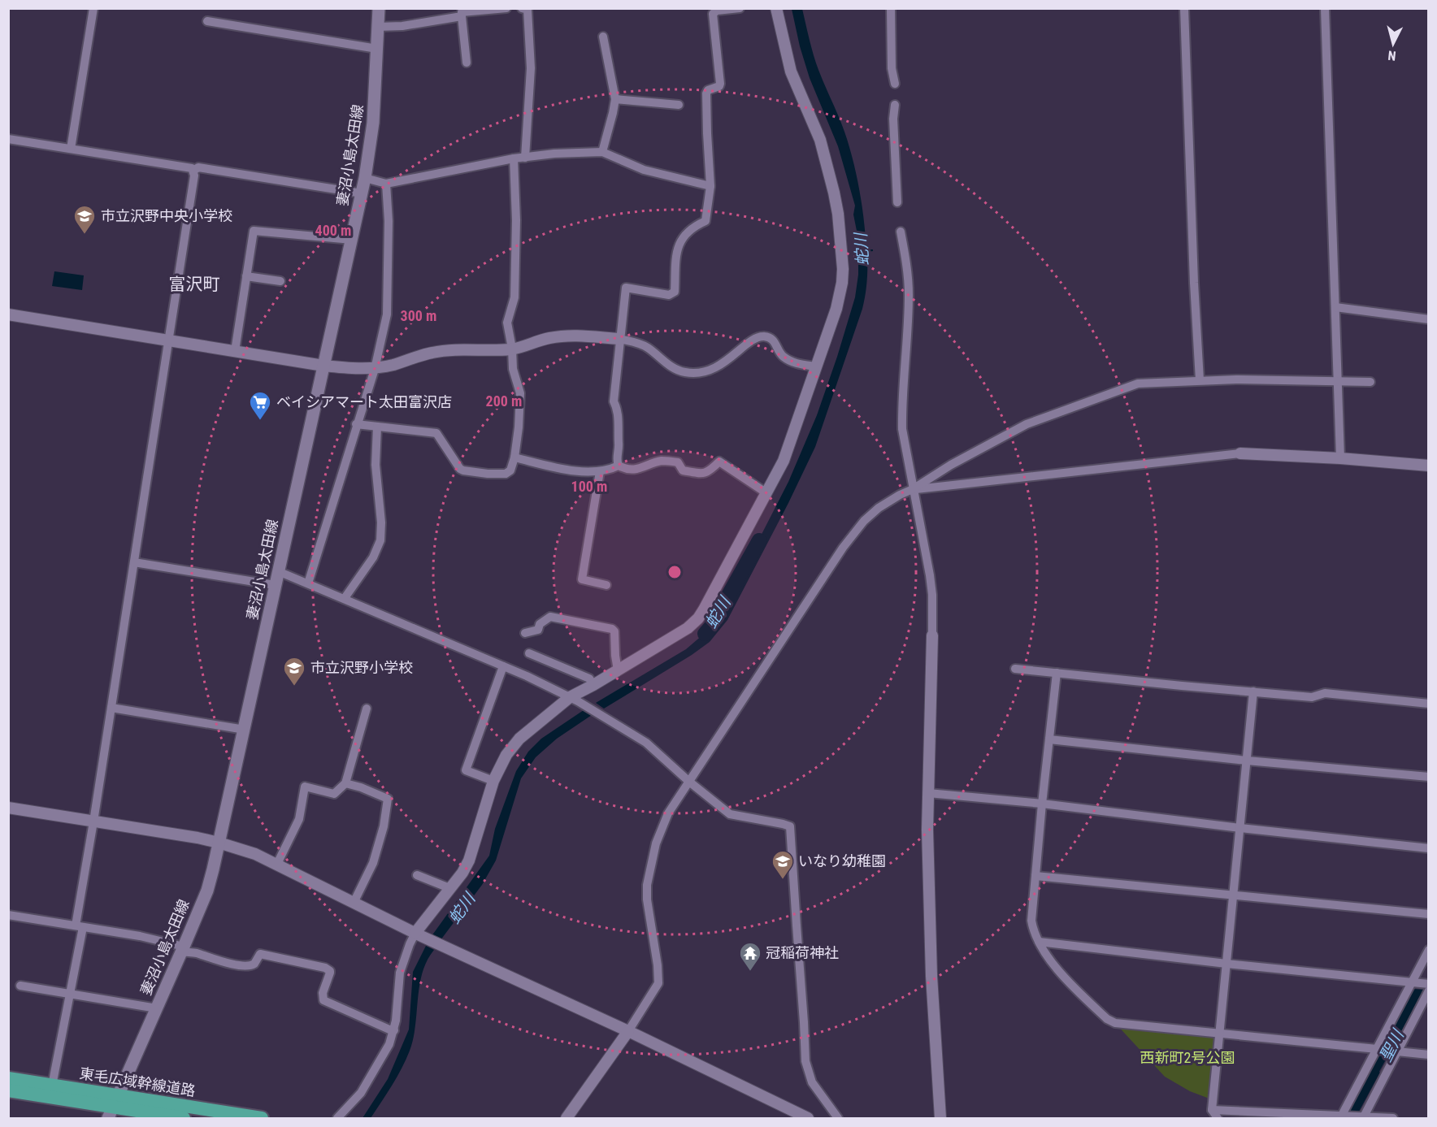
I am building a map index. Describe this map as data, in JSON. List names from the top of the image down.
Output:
{
  "streets": {
    "highway": ["東毛広域幹線道路"],
    "main road": ["妻沼小島太田線"]
  },
  "crossings": [
    ["妻沼小島太田線", "東毛広域幹線道路"]
  ],
  "districts": ["富沢町"],
  "water": ["蛇川", "聖川"],
  "parks": ["西新町2号公園"],
  "places": {
    "school or university": ["市立沢野中央小学校", "市立沢野小学校", "いなり幼稚園"],
    "supermarket": ["ベイシアマート太田富沢店"],
    "temple": ["冠稲荷神社"]
  },
  "north": "bottom",
  "rings": [
    "400 m",
    "300 m",
    "200 m",
    "100 m"
  ]
}
